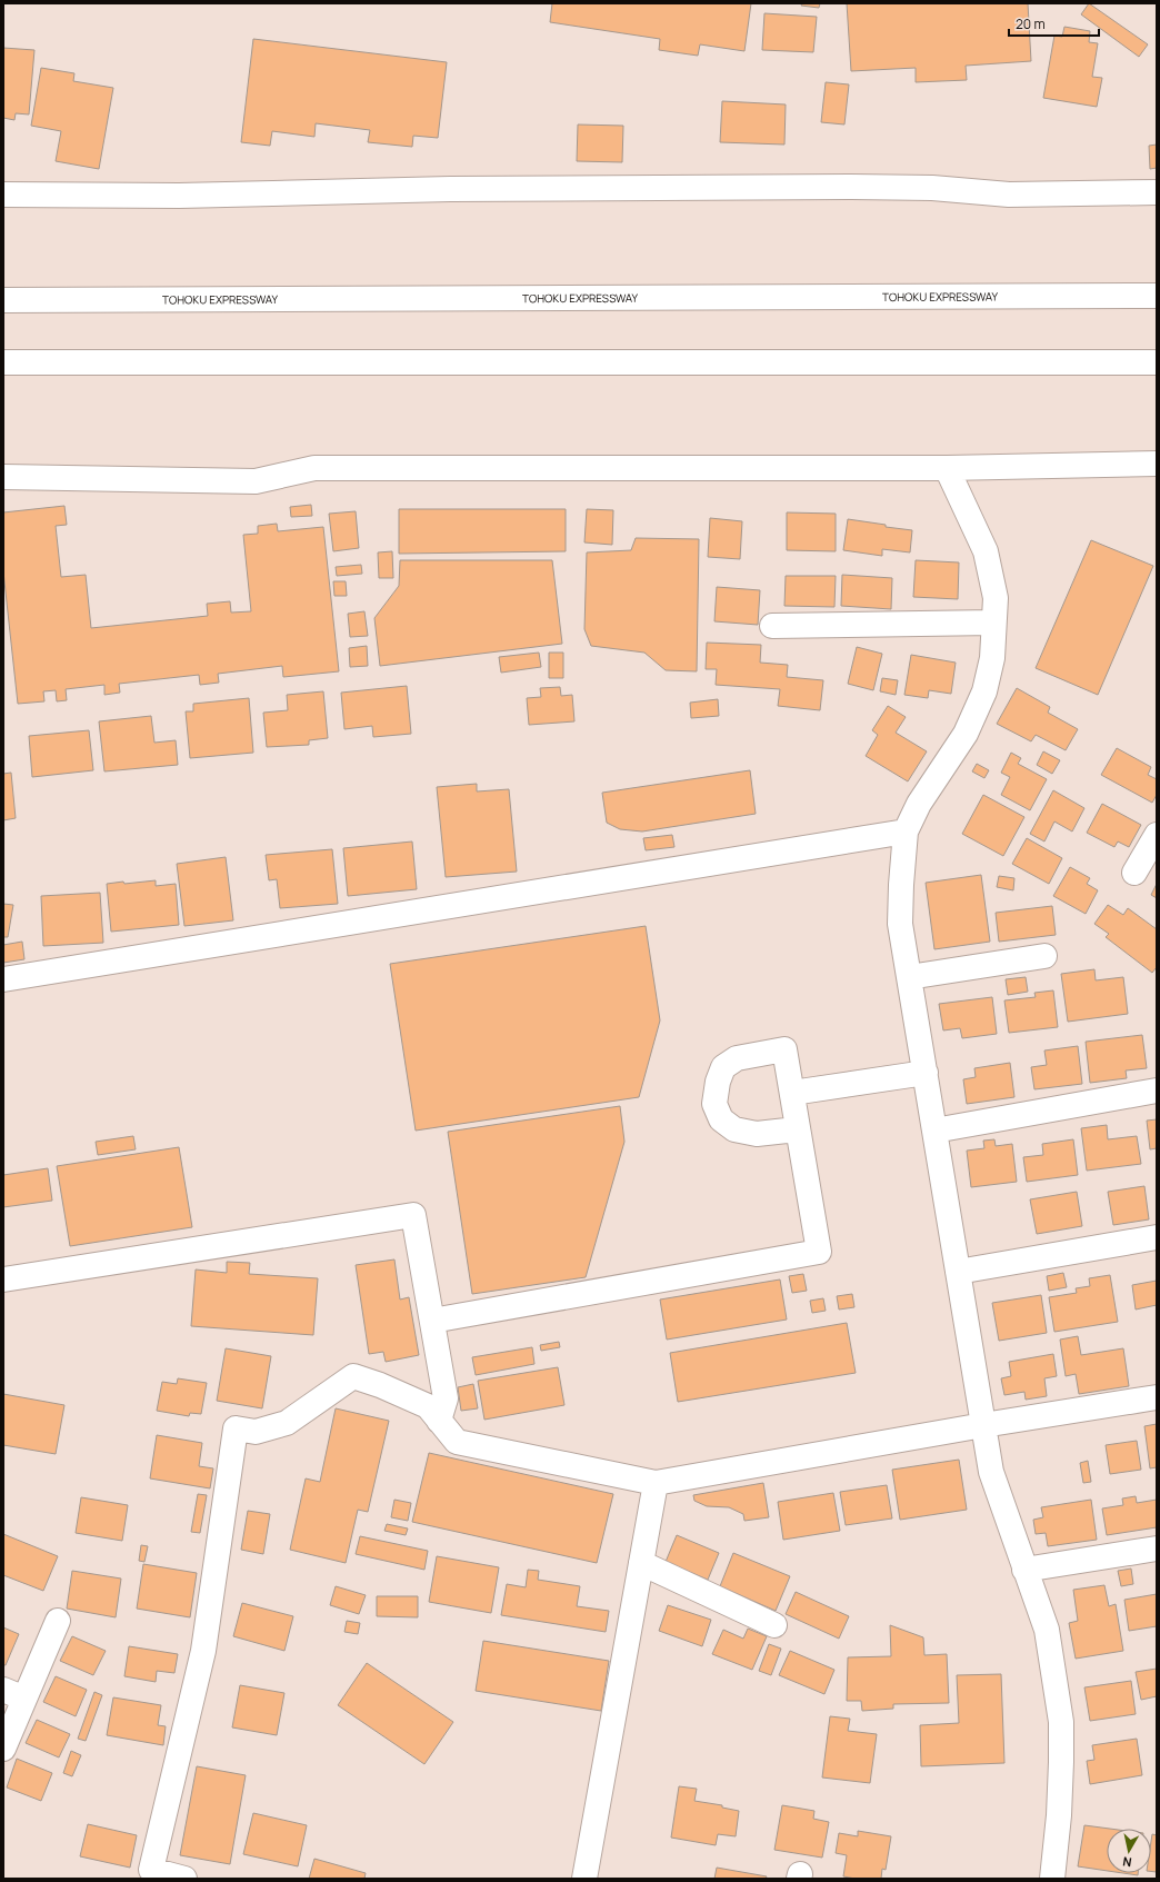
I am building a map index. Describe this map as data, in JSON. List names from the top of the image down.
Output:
{
  "streets": {
    "main road": ["TOHOKU EXPRESSWAY"]
  },
  "scale_bar": "20 m",
  "north": "bottom"
}
